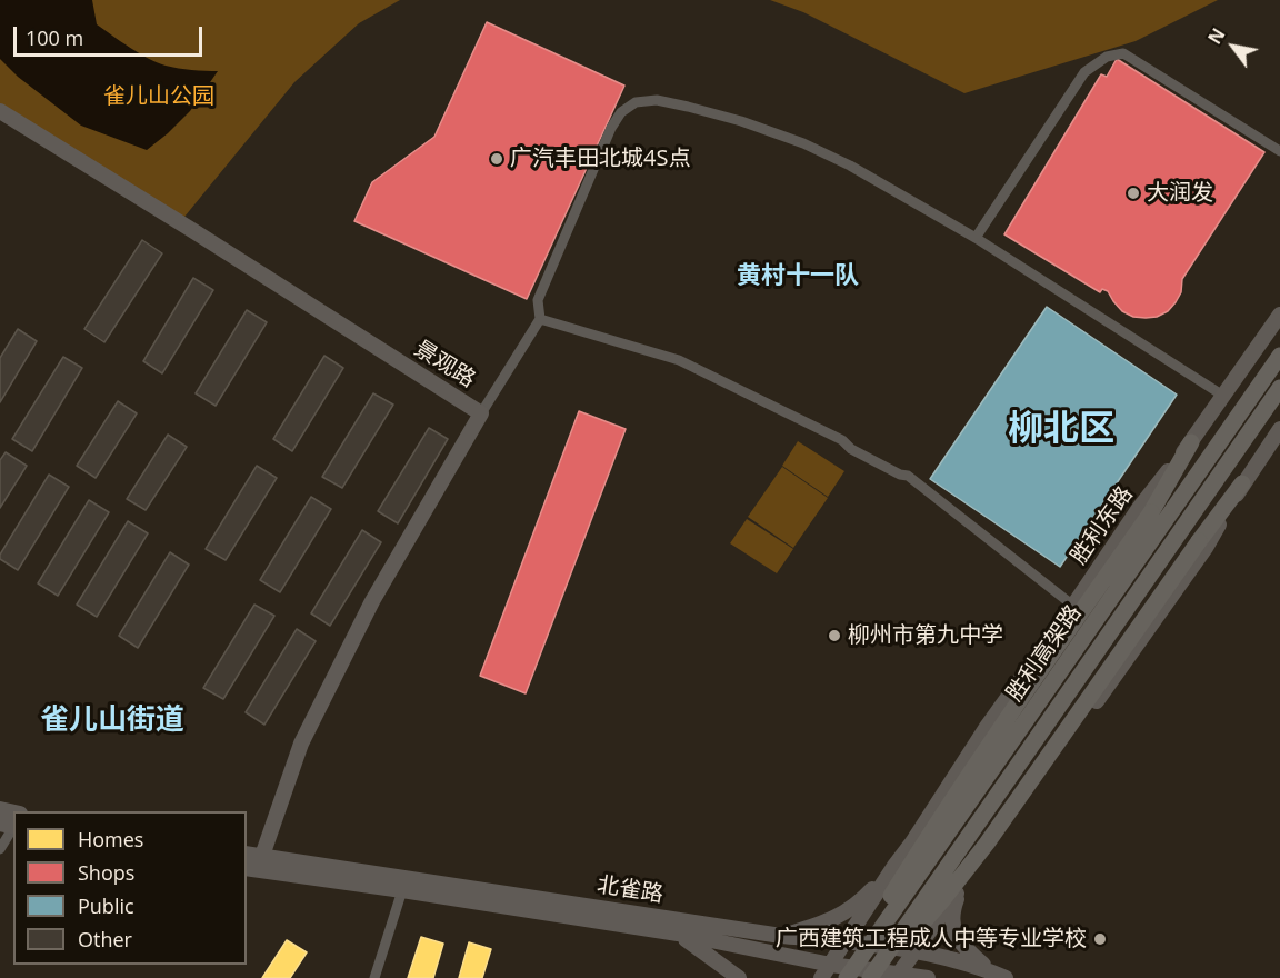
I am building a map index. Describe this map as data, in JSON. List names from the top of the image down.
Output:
{
  "streets": {
    "main road": ["胜利高架路"],
    "street": ["景观路", "胜利东路", "北雀路"]
  },
  "crossings": [
    ["景观路", "北雀路"],
    ["胜利东路", "北雀路"]
  ],
  "districts": ["黄村十一队", "柳北区", "雀儿山街道"],
  "parks": ["雀儿山公园"],
  "places": [
    "广汽丰田北城4S点",
    "大润发",
    "柳州市第九中学",
    "广西建筑工程成人中等专业学校"
  ],
  "legend": [
    "Homes",
    "Shops",
    "Public",
    "Other"
  ],
  "scale_bar": "100 m",
  "north": "top left"
}
